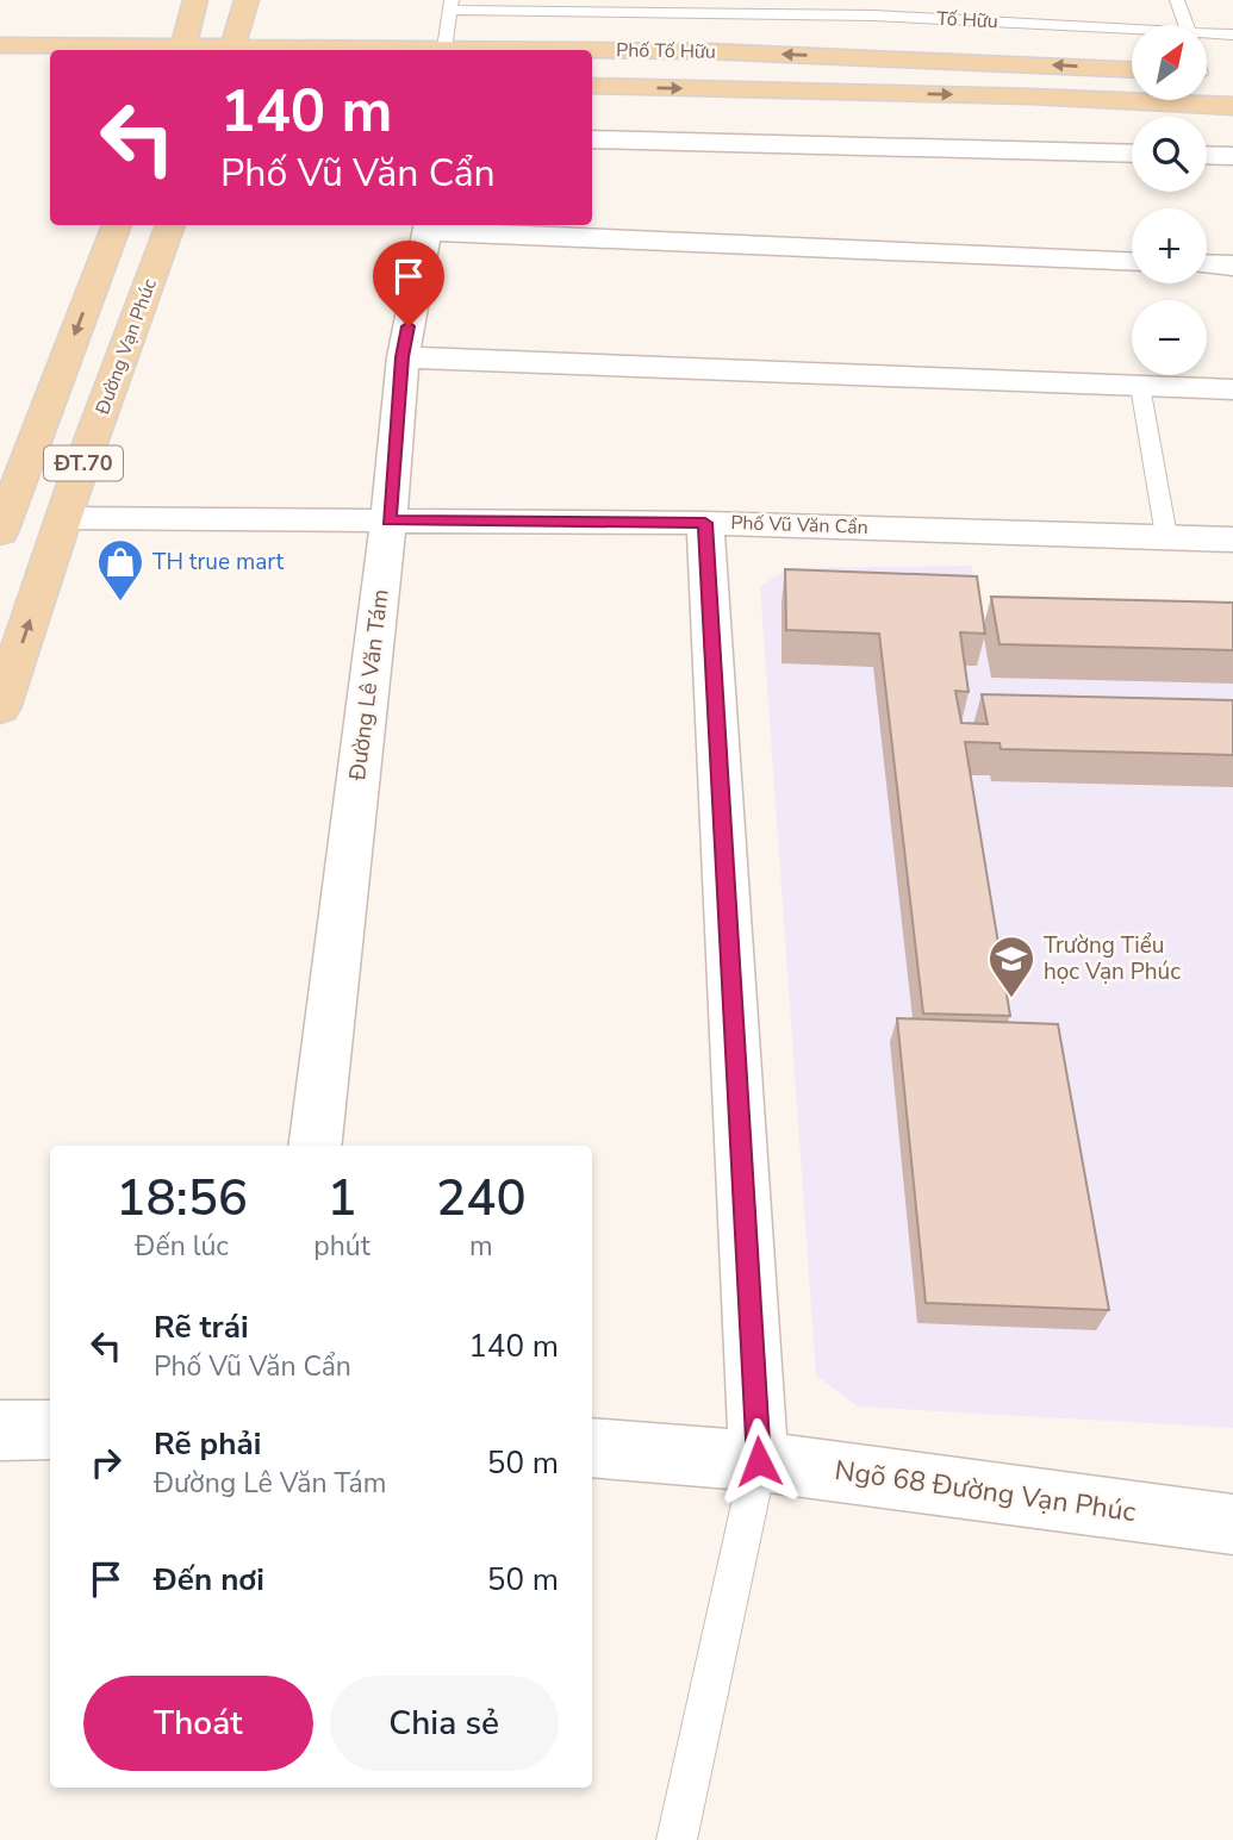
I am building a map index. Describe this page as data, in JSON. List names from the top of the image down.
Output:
{
  "streets": {
    "main road": ["Phố Tố Hữu", "Đường Vạn Phúc", "ĐT.70"],
    "street": ["Phố Vũ Văn Cẩn", "Đường Lê Văn Tám", "Ngõ 68 Đường Vạn Phúc"],
    "lane": ["Tố Hữu"]
  },
  "crossings": [
    ["Đường Vạn Phúc", "Phố Vũ Văn Cẩn"],
    ["Phố Vũ Văn Cẩn", "Đường Lê Văn Tám"]
  ],
  "one_way": ["Đường Vạn Phúc"],
  "places": {
    "shop": ["TH true mart"],
    "school or university": ["Trường Tiểu học Vạn Phúc"]
  },
  "north": "top right",
  "page": {
    "map_buttons": ["+", "−"],
    "turn": ["140 m", "Phố Vũ Văn Cẩn"],
    "eta": [
      "18:56",
      "Đến lúc",
      "1",
      "phút",
      "240",
      "m"
    ],
    "list": [
      {
        "name": "Rẽ trái",
        "note": "Phố Vũ Văn Cẩn",
        "value": "140 m"
      },
      {
        "name": "Rẽ phải",
        "note": "Đường Lê Văn Tám",
        "value": "50 m"
      },
      {
        "name": "Đến nơi",
        "value": "50 m"
      }
    ],
    "buttons": ["Thoát", "Chia sẻ"]
  }
}
